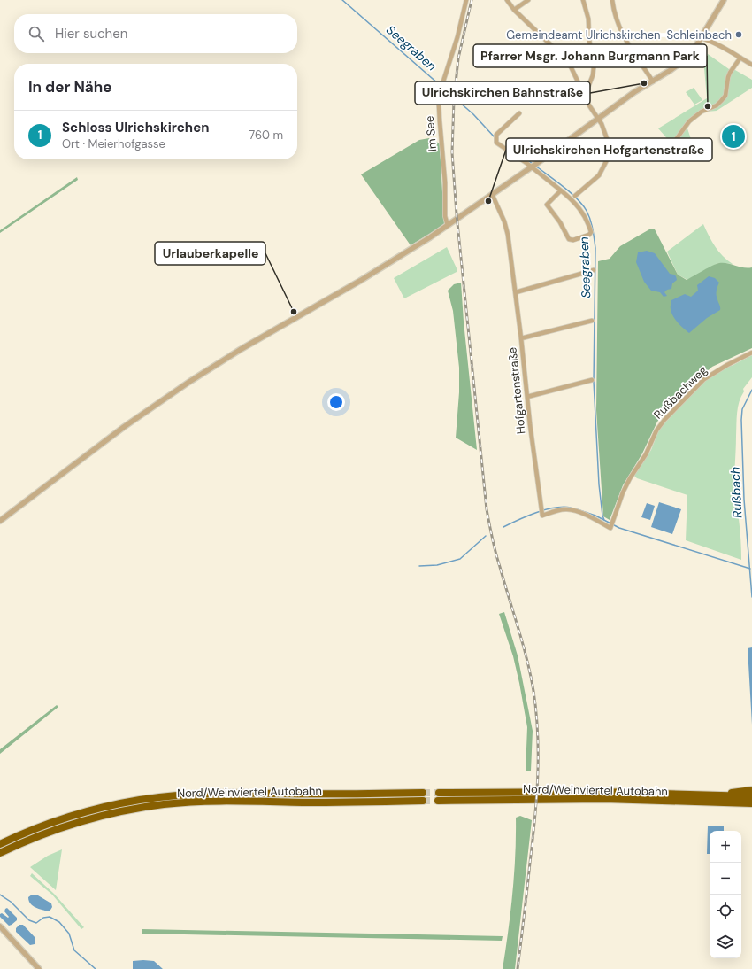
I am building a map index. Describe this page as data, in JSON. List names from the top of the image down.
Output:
{
  "streets": {
    "highway": ["Nord/Weinviertel Autobahn"],
    "street": ["Im See", "Hofgartenstraße", "Rußbachweg"]
  },
  "crossings": [
    ["Hofgartenstraße", "Rußbachweg"]
  ],
  "water": ["Seegraben", "Rußbach"],
  "places": [
    "Gemeindeamt Ulrichskirchen-Schleinbach",
    "Ulrichskirchen Bahnstraße",
    "Pfarrer Msgr. Johann Burgmann Park",
    "Ulrichskirchen Hofgartenstraße",
    "Urlauberkapelle"
  ],
  "page": {
    "search": "Hier suchen",
    "heading": "In der Nähe",
    "list": [
      {
        "mark": "1",
        "name": "Schloss Ulrichskirchen",
        "note": "Ort · Meierhofgasse",
        "value": "760 m"
      }
    ],
    "pins": "1",
    "map_buttons": ["+", "−"]
  }
}
